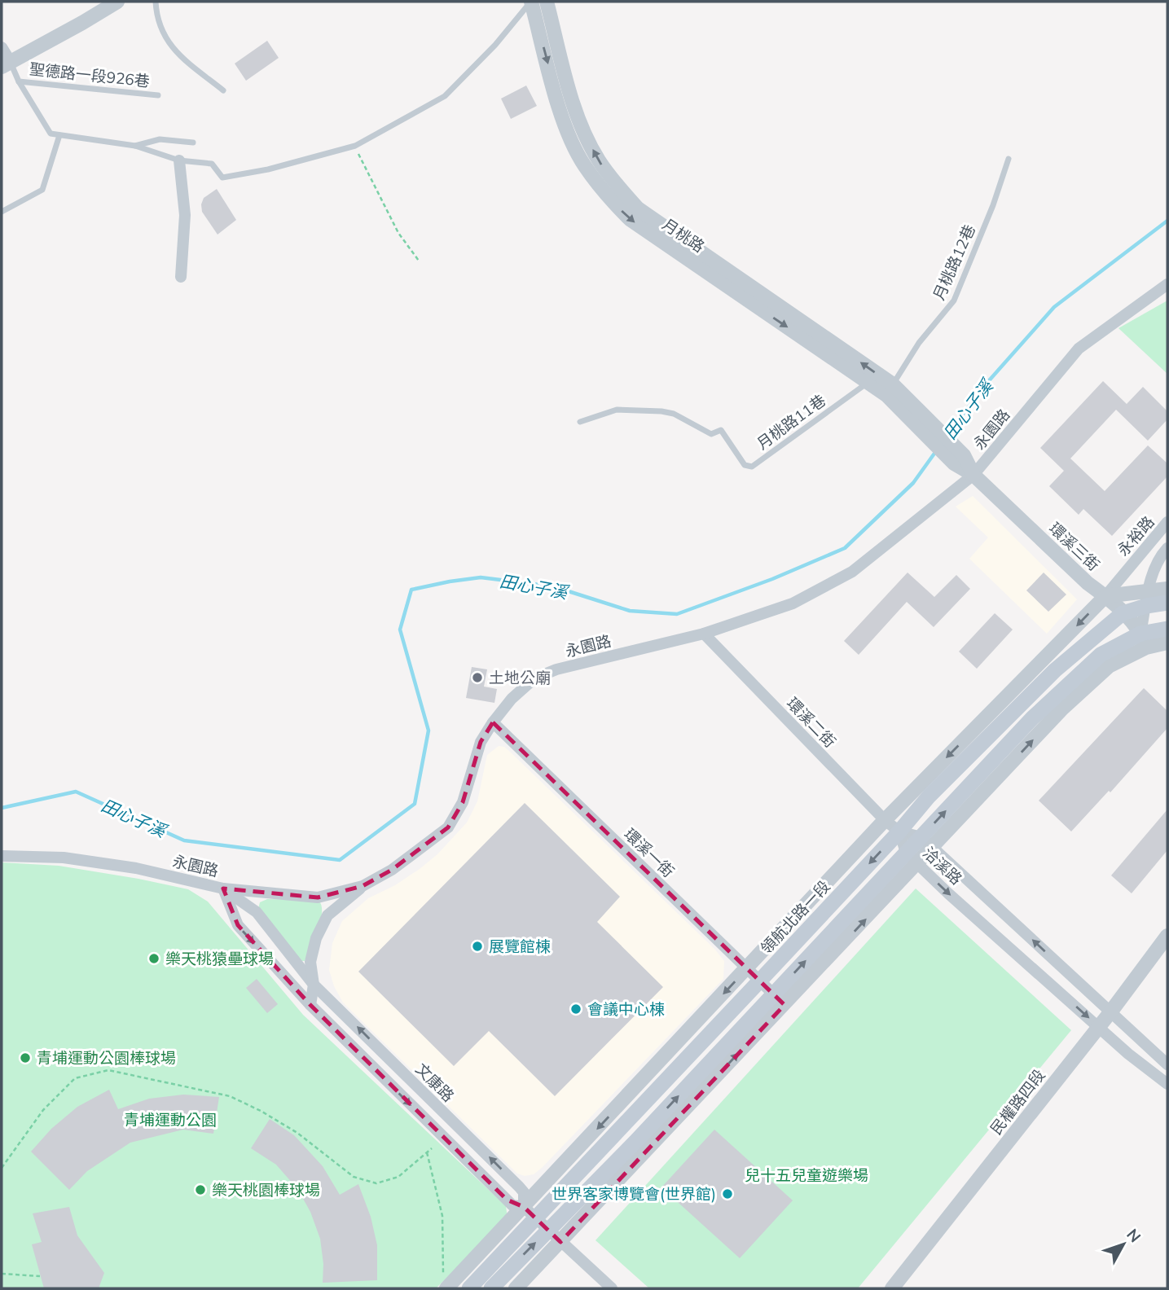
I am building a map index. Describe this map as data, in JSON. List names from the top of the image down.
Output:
{
  "streets": {
    "main road": ["領航北路一段"],
    "street": [
      "月桃路",
      "永園路",
      "永裕路",
      "環溪三街",
      "環溪二街",
      "環溪一街",
      "洽溪路",
      "文康路",
      "民權路四段"
    ],
    "lane": ["聖德路一段926巷", "月桃路12巷", "月桃路11巷"]
  },
  "crossings": [
    ["月桃路", "月桃路12巷"],
    ["月桃路", "月桃路11巷"],
    ["月桃路", "永園路"],
    ["月桃路", "環溪三街"],
    ["永園路", "環溪三街"],
    ["永園路", "環溪二街"],
    ["永園路", "環溪一街"],
    ["永園路", "文康路"],
    ["永裕路", "環溪三街"],
    ["永裕路", "領航北路一段"],
    ["環溪三街", "領航北路一段"],
    ["環溪二街", "洽溪路"],
    ["環溪二街", "領航北路一段"],
    ["環溪一街", "領航北路一段"],
    ["洽溪路", "領航北路一段"],
    ["洽溪路", "民權路四段"],
    ["領航北路一段", "文康路"]
  ],
  "water": ["田心子溪"],
  "parks": ["青埔運動公園", "兒十五兒童遊樂場"],
  "places": [
    "土地公廟",
    "展覽館棟",
    "樂天桃猿壘球場",
    "會議中心棟",
    "青埔運動公園棒球場",
    "樂天桃園棒球場",
    "世界客家博覽會(世界館)"
  ],
  "north": "top right"
}
